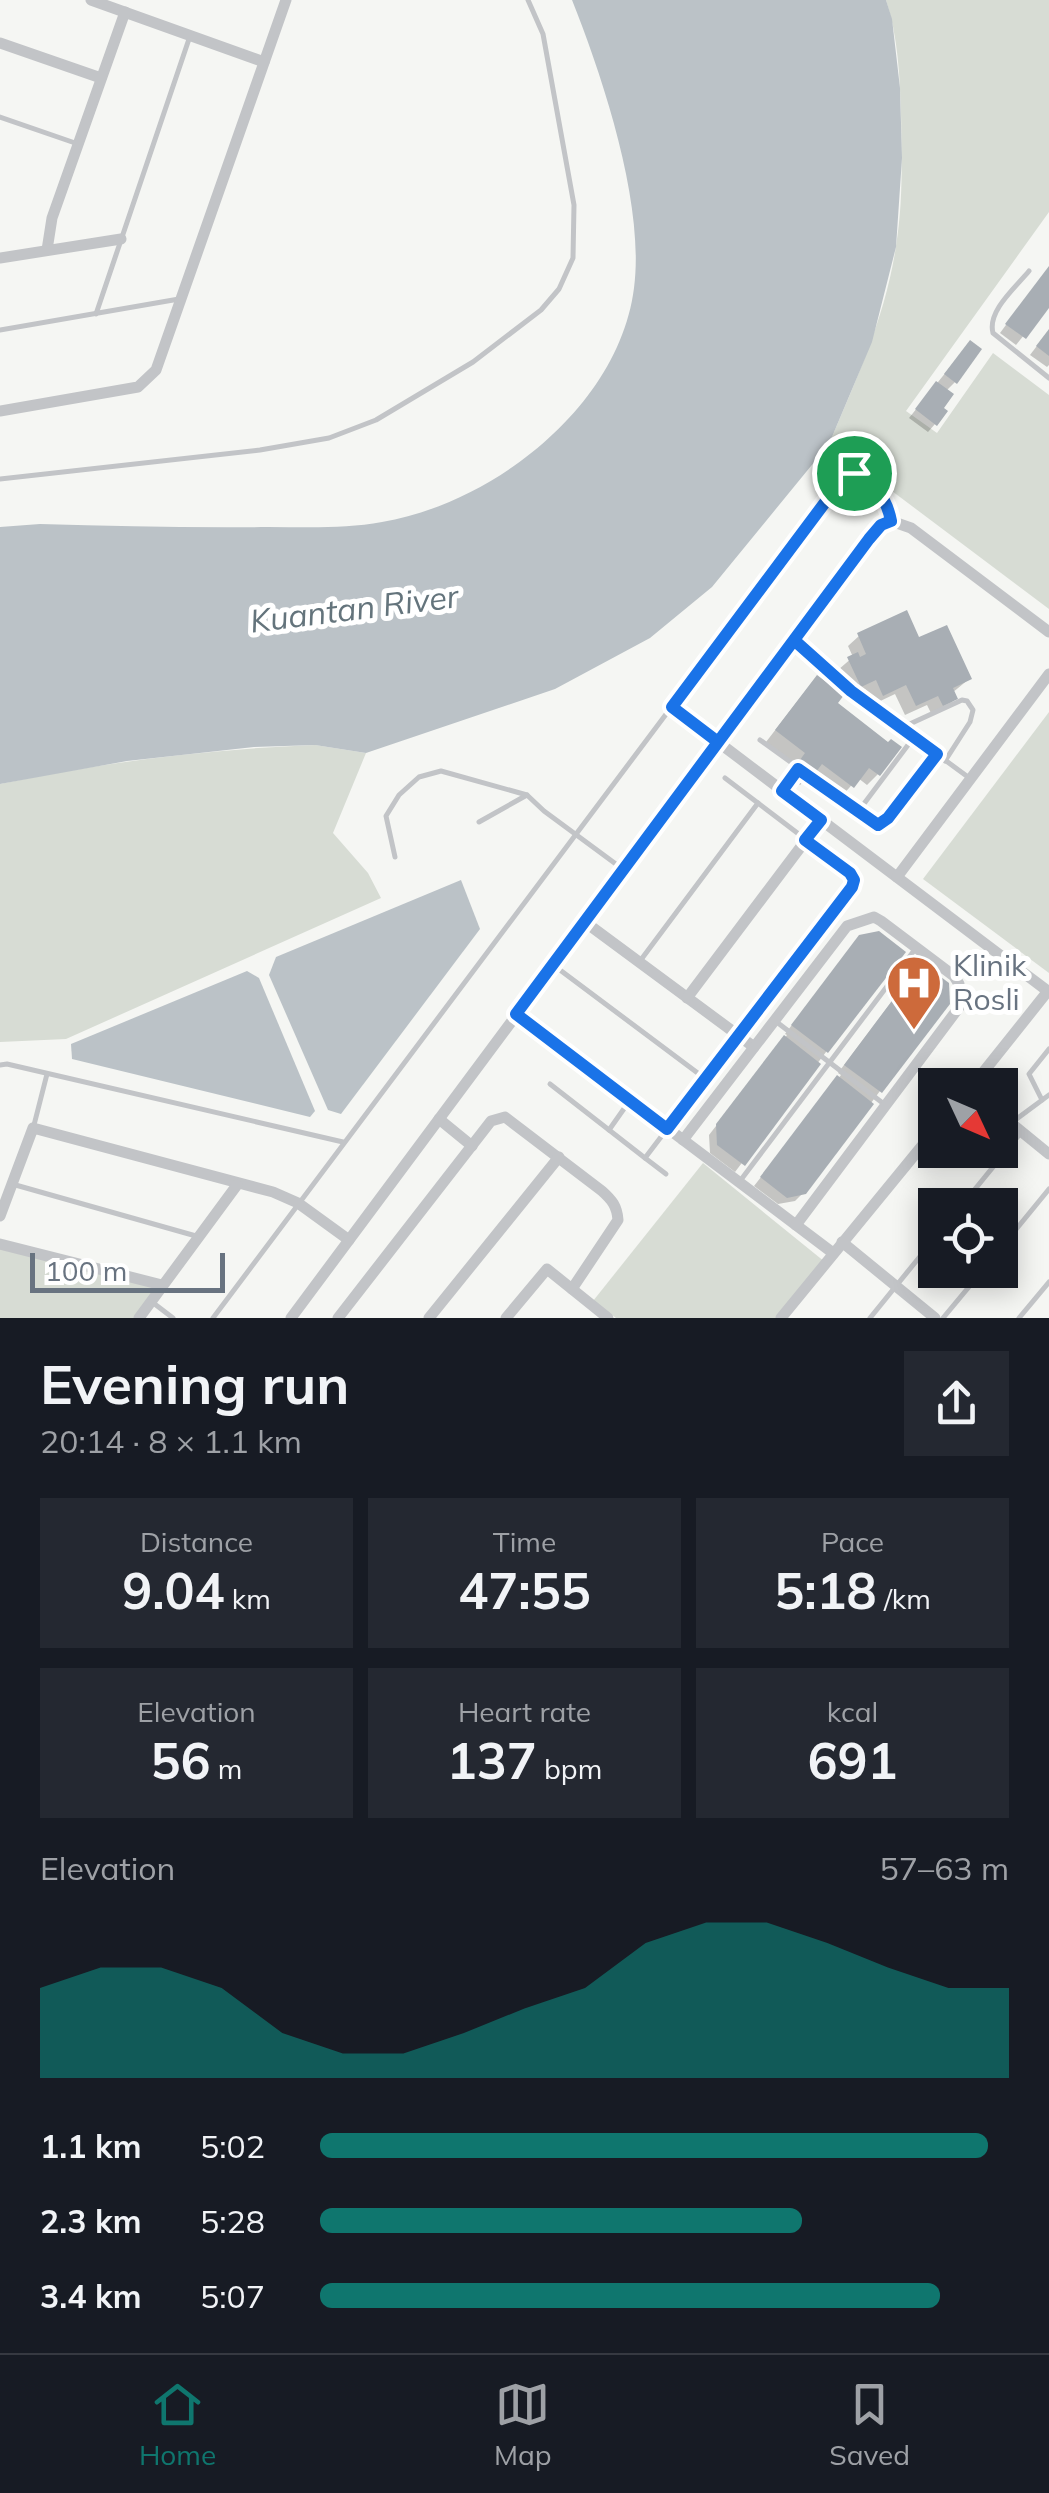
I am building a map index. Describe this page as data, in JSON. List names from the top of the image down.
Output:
{
  "water": ["Kuantan River"],
  "places": {
    "hospital": ["Klinik Rosli"]
  },
  "scale_bar": "100 m",
  "north": "bottom right",
  "page": {
    "scale": "100 m",
    "heading": ["Evening run", "20:14 · 8 × 1.1 km"],
    "stats": [
      ["Distance", "9.04 km"],
      ["Time", "47:55"],
      ["Pace", "5:18 /km"],
      ["Elevation", "56 m"],
      ["Heart rate", "137 bpm"],
      ["kcal", "691"]
    ],
    "chart": ["Elevation", "57–63 m"],
    "list": [
      {
        "name": "1.1 km",
        "note": "5:02"
      },
      {
        "name": "2.3 km",
        "note": "5:28"
      },
      {
        "name": "3.4 km",
        "note": "5:07"
      }
    ],
    "tabs": ["Home", "Map", "Saved"]
  }
}
